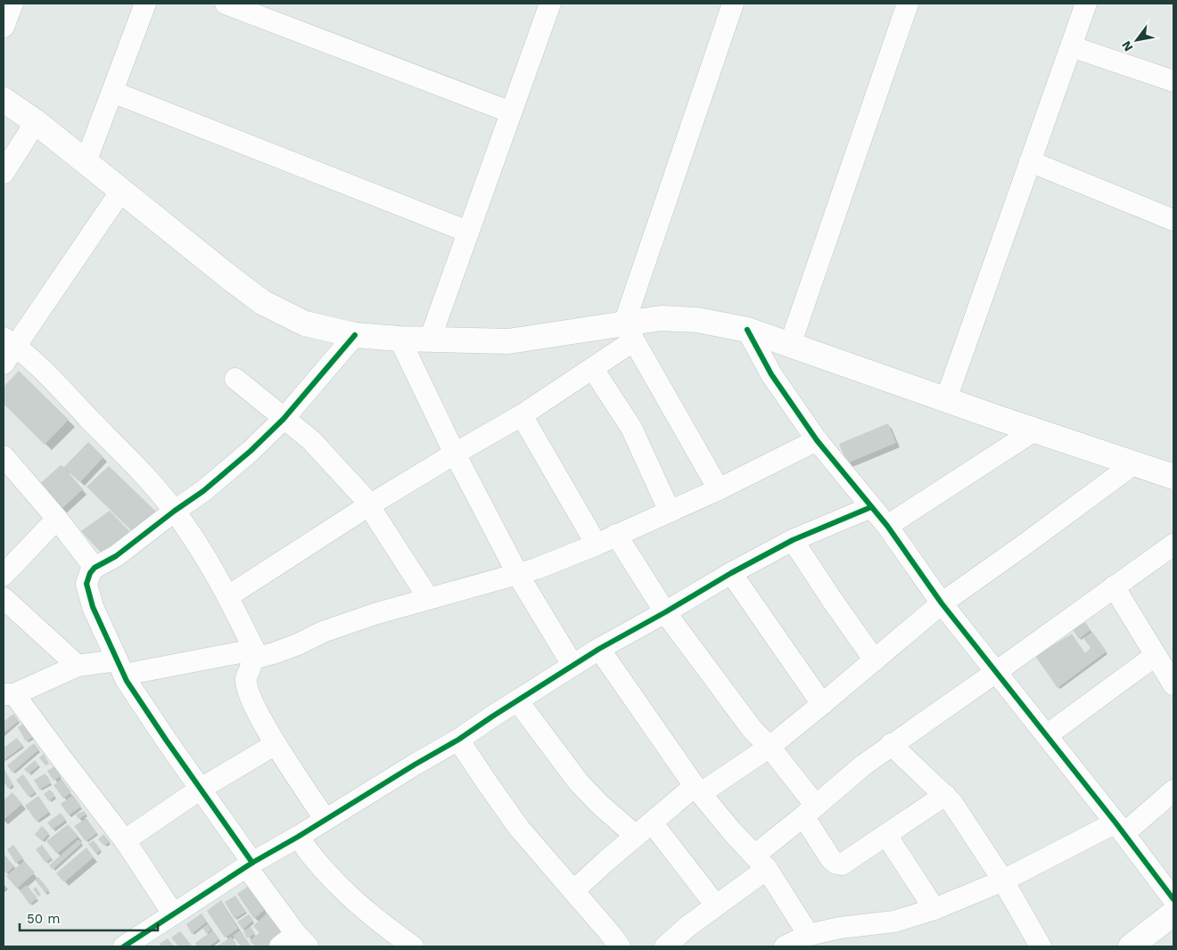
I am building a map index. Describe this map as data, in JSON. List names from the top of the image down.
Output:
{
  "scale_bar": "50 m",
  "north": "bottom left"
}
